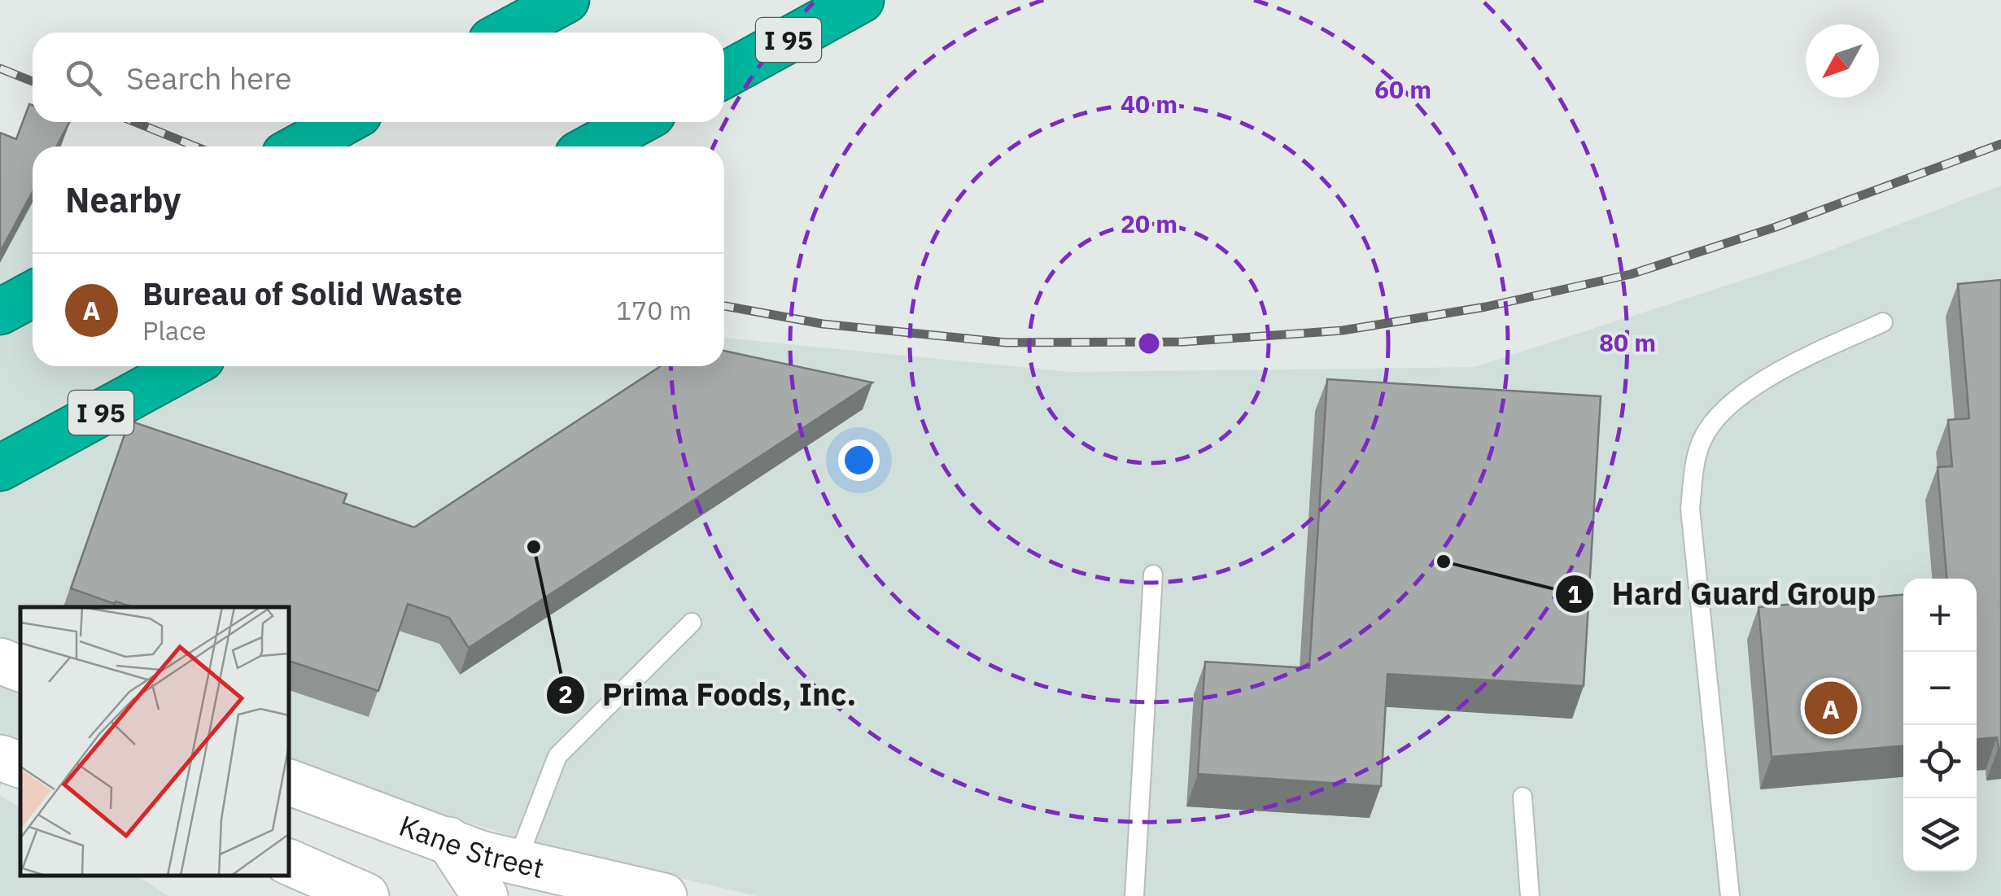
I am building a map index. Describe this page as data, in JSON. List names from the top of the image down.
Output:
{
  "streets": {
    "highway": ["I 95"],
    "main road": ["Kane Street"]
  },
  "places": ["Prima Foods, Inc.", "Hard Guard Group"],
  "north": "bottom left",
  "page": {
    "search": "Search here",
    "heading": "Nearby",
    "list": [
      {
        "mark": "A",
        "name": "Bureau of Solid Waste",
        "note": "Place",
        "value": "170 m"
      }
    ],
    "map_buttons": ["+", "−"],
    "pins": "A"
  },
  "rings": [
    "60 m",
    "40 m",
    "20 m",
    "80 m"
  ]
}
